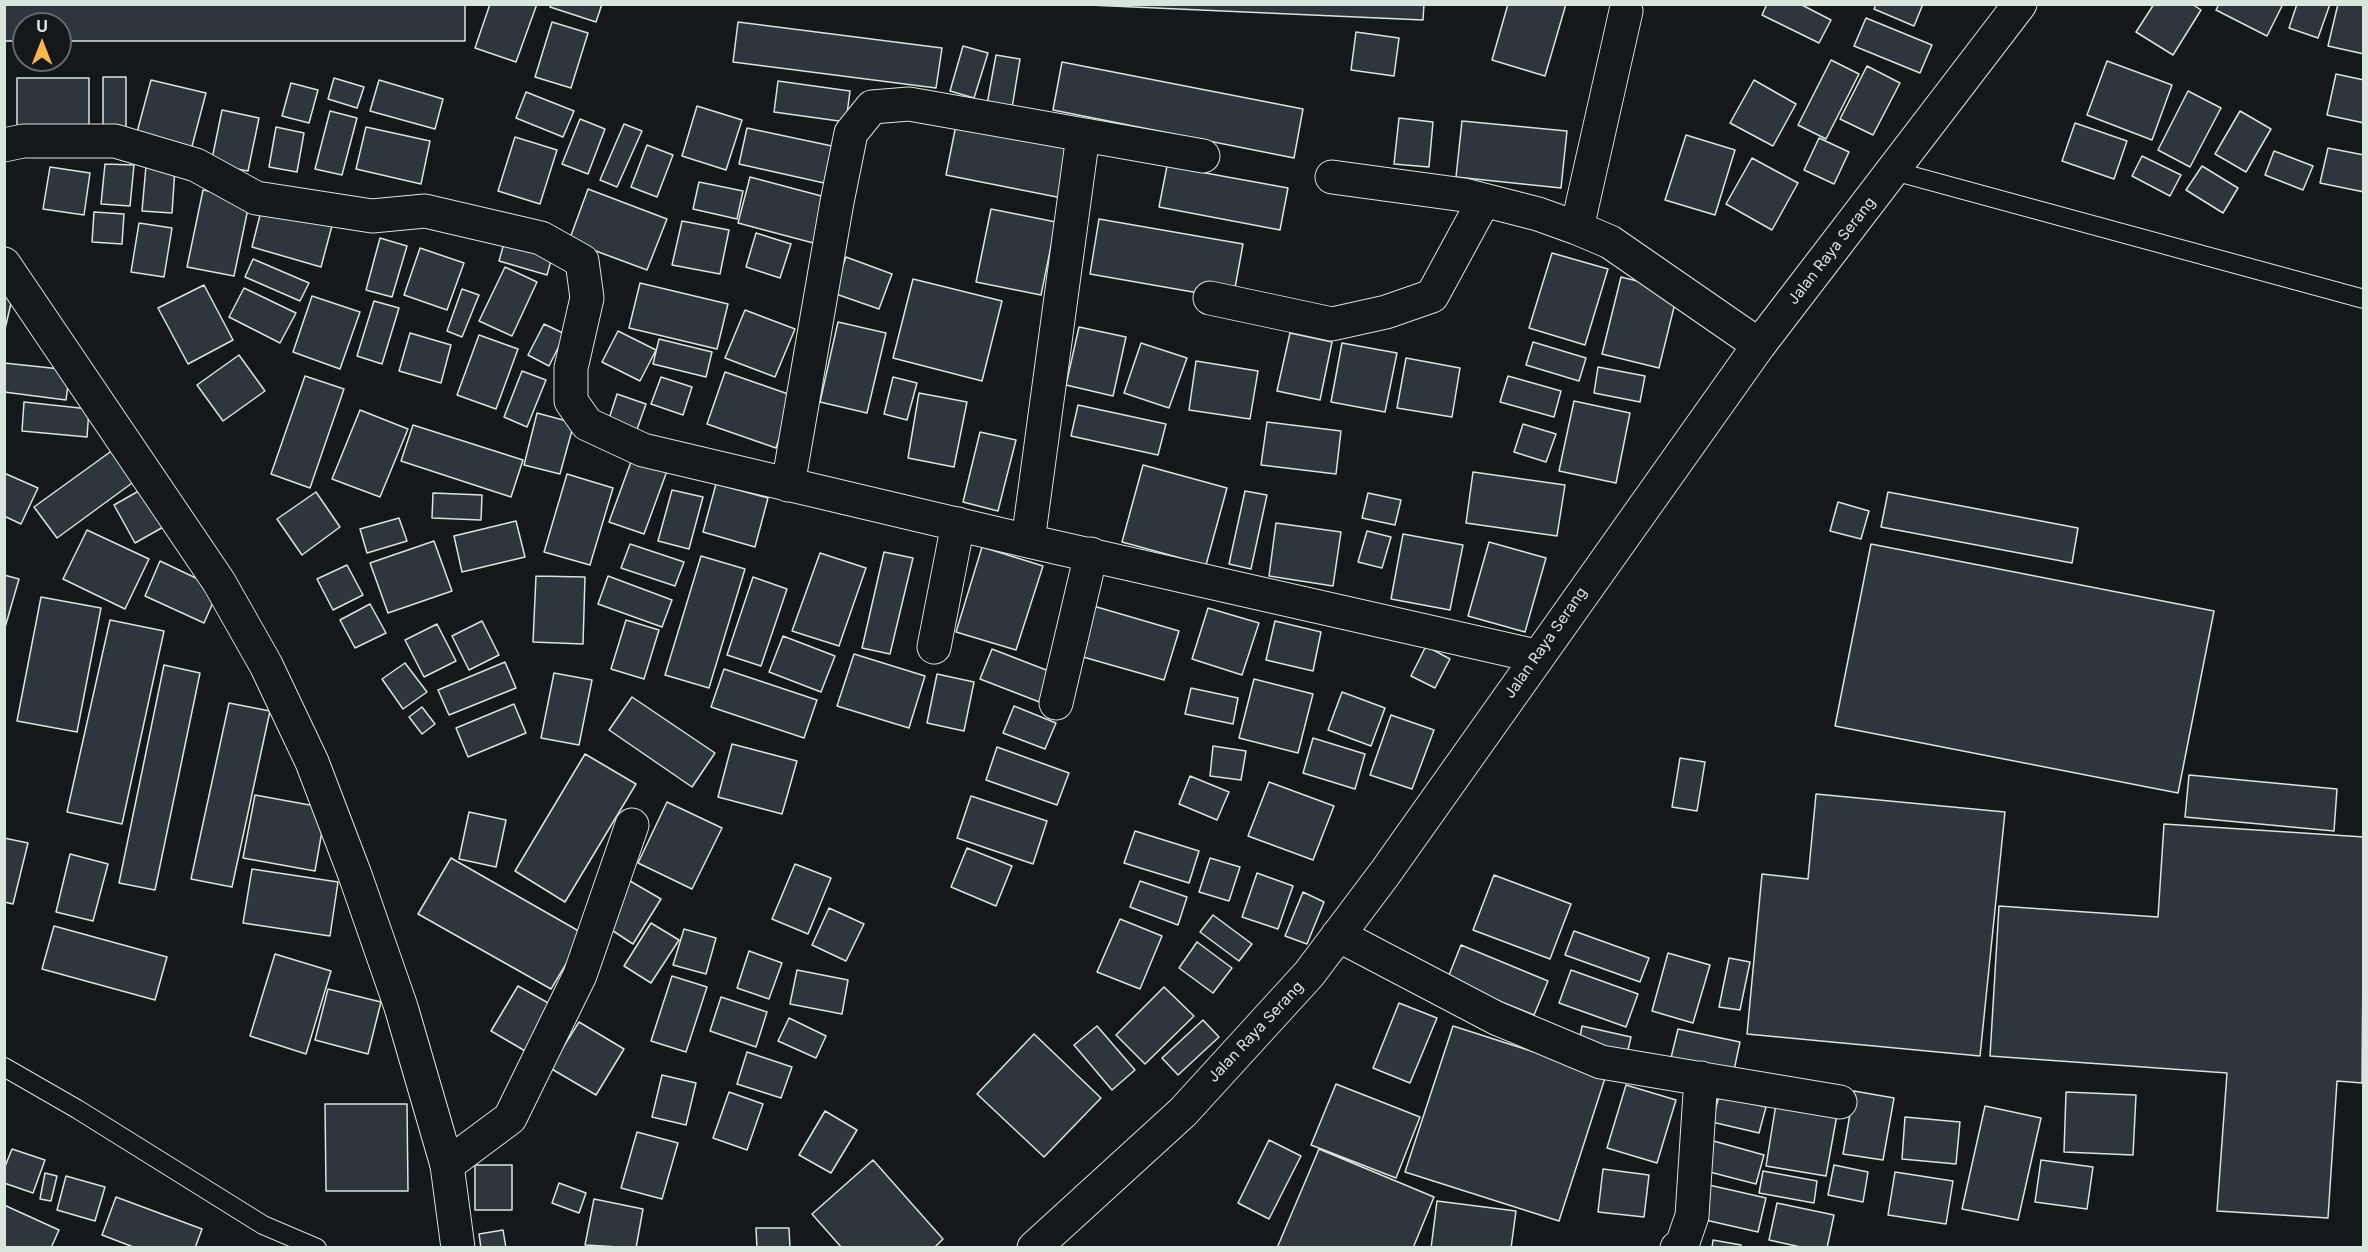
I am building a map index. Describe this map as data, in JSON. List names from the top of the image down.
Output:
{
  "streets": {
    "main road": ["Jalan Raya Serang"]
  },
  "north": "top"
}
